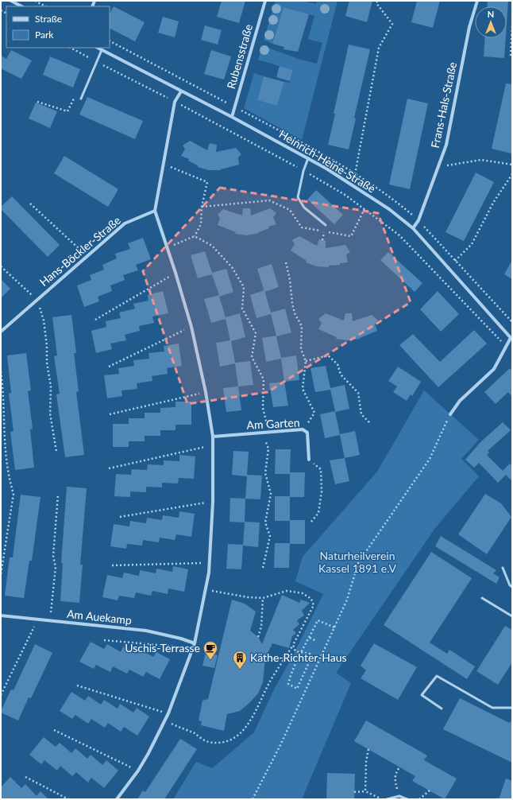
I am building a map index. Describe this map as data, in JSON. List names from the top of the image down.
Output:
{
  "streets": {
    "street": [
      "Rubensstraße",
      "Frans-Hals-Straße",
      "Heinrich-Heine-Straße",
      "Hans-Böckler-Straße",
      "Am Garten",
      "Am Auekamp"
    ]
  },
  "crossings": [
    ["Rubensstraße", "Heinrich-Heine-Straße"],
    ["Frans-Hals-Straße", "Heinrich-Heine-Straße"]
  ],
  "parks": ["Naturheilverein Kassel 1891 e.V"],
  "places": {
    "cafe": ["Uschis-Terrasse"],
    "building": ["Käthe-Richter-Haus"]
  },
  "legend": ["Straße", "Park"],
  "north": "top"
}
